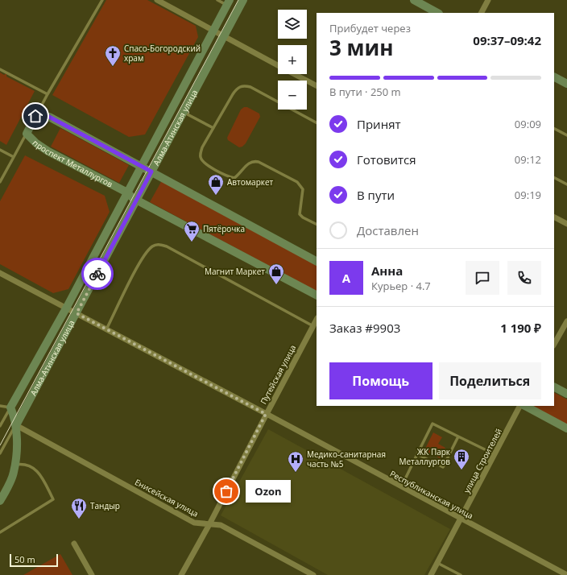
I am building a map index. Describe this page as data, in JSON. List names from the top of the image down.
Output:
{
  "streets": {
    "street": [
      "Алма-Атинская улица",
      "проспект Металлургов",
      "Путейская улица",
      "улица Строителей",
      "Республиканская улица",
      "Енисейская улица"
    ]
  },
  "crossings": [
    ["Алма-Атинская улица", "проспект Металлургов"],
    ["Алма-Атинская улица", "Республиканская улица"],
    ["Алма-Атинская улица", "Енисейская улица"],
    ["Путейская улица", "Республиканская улица"],
    ["Путейская улица", "Енисейская улица"],
    ["улица Строителей", "Республиканская улица"]
  ],
  "places": {
    "church": ["Спасо-Богородский храм"],
    "shop": ["Автомаркет", "Магнит Маркет"],
    "supermarket": ["Пятёрочка"],
    "building": ["ЖК Парк Металлургов"],
    "hospital": ["Медико-санитарная часть №5"],
    "other": ["Ozon"],
    "restaurant": ["Тандыр"]
  },
  "scale_bar": "50 m",
  "page": {
    "map_buttons": ["+", "−"],
    "heading": ["3 мин", "Прибудет через", "09:37–09:42"],
    "panel": [
      "Анна",
      "Курьер · 4.7",
      "Заказ #9903",
      "1 190 ₽"
    ],
    "bar": "В пути · 250 m",
    "list": [
      ["Принят", "09:09"],
      ["Готовится", "09:12"],
      ["В пути", "09:19"],
      "Доставлен"
    ],
    "round": "А",
    "buttons": ["Помощь", "Поделиться"],
    "bubble": "Ozon",
    "scale": "50 m"
  }
}
